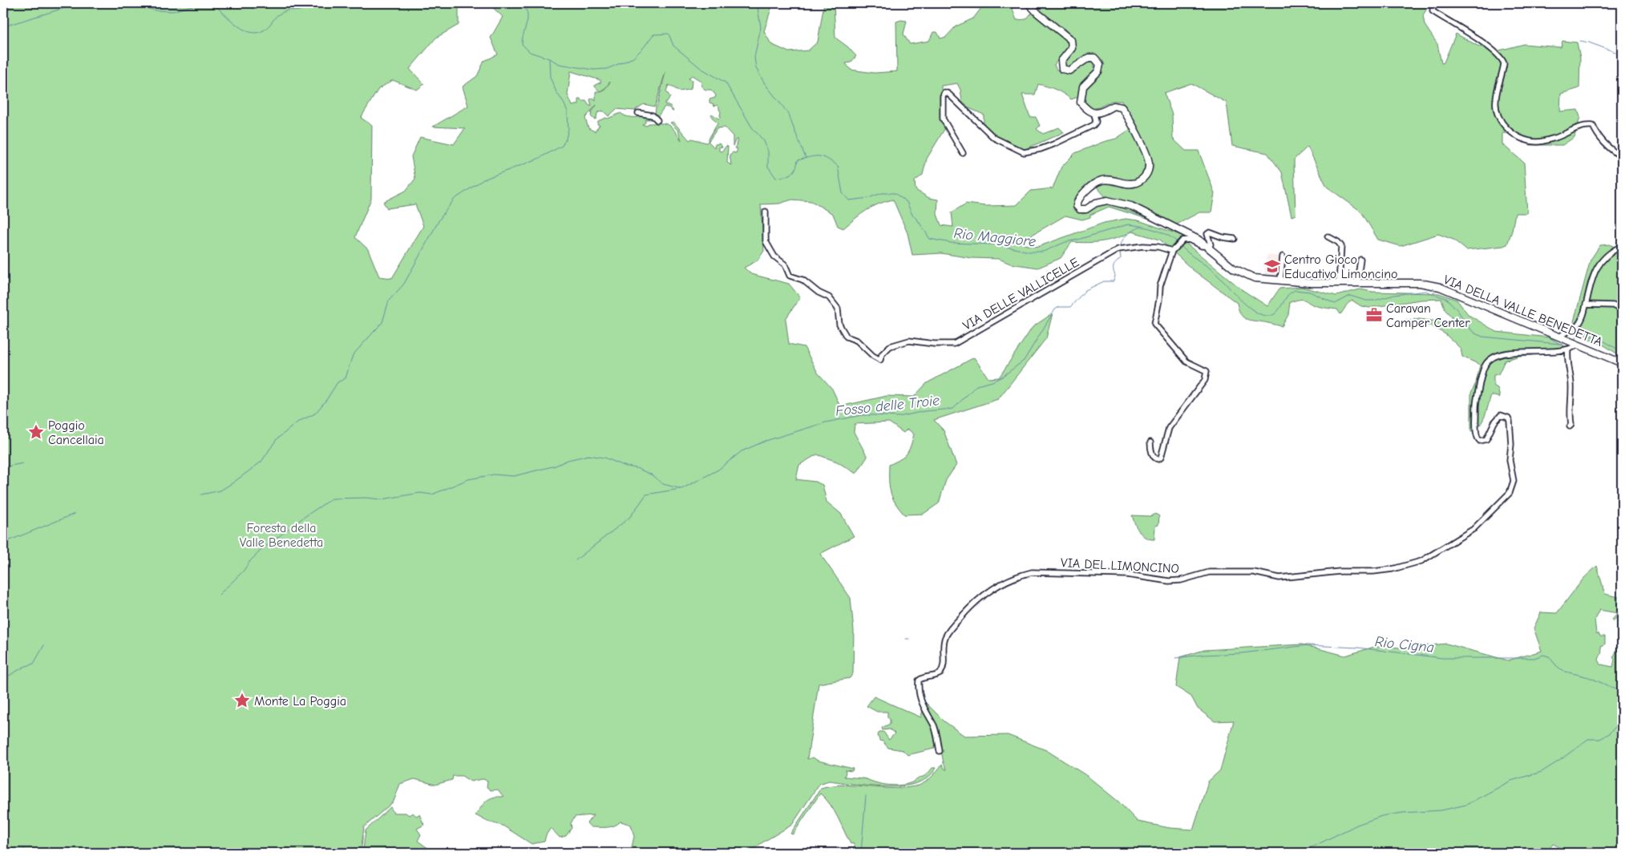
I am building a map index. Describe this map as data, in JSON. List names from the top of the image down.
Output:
{
  "streets": {
    "main road": ["VIA DELLA VALLE BENEDETTA"],
    "street": ["VIA DELLE VALLICELLE", "VIA DEL LIMONCINO"]
  },
  "crossings": [
    ["VIA DELLA VALLE BENEDETTA", "VIA DEL LIMONCINO"]
  ],
  "water": ["Rio Maggiore", "Fosso delle Troie", "Rio Cigna"],
  "parks": ["Foresta della Valle Benedetta"],
  "places": {
    "school or university": ["Centro Gioco Educativo Limoncino"],
    "office": ["Caravan Camper Center"],
    "place": ["Poggio Cancellaia", "Monte La Poggia"]
  }
}
